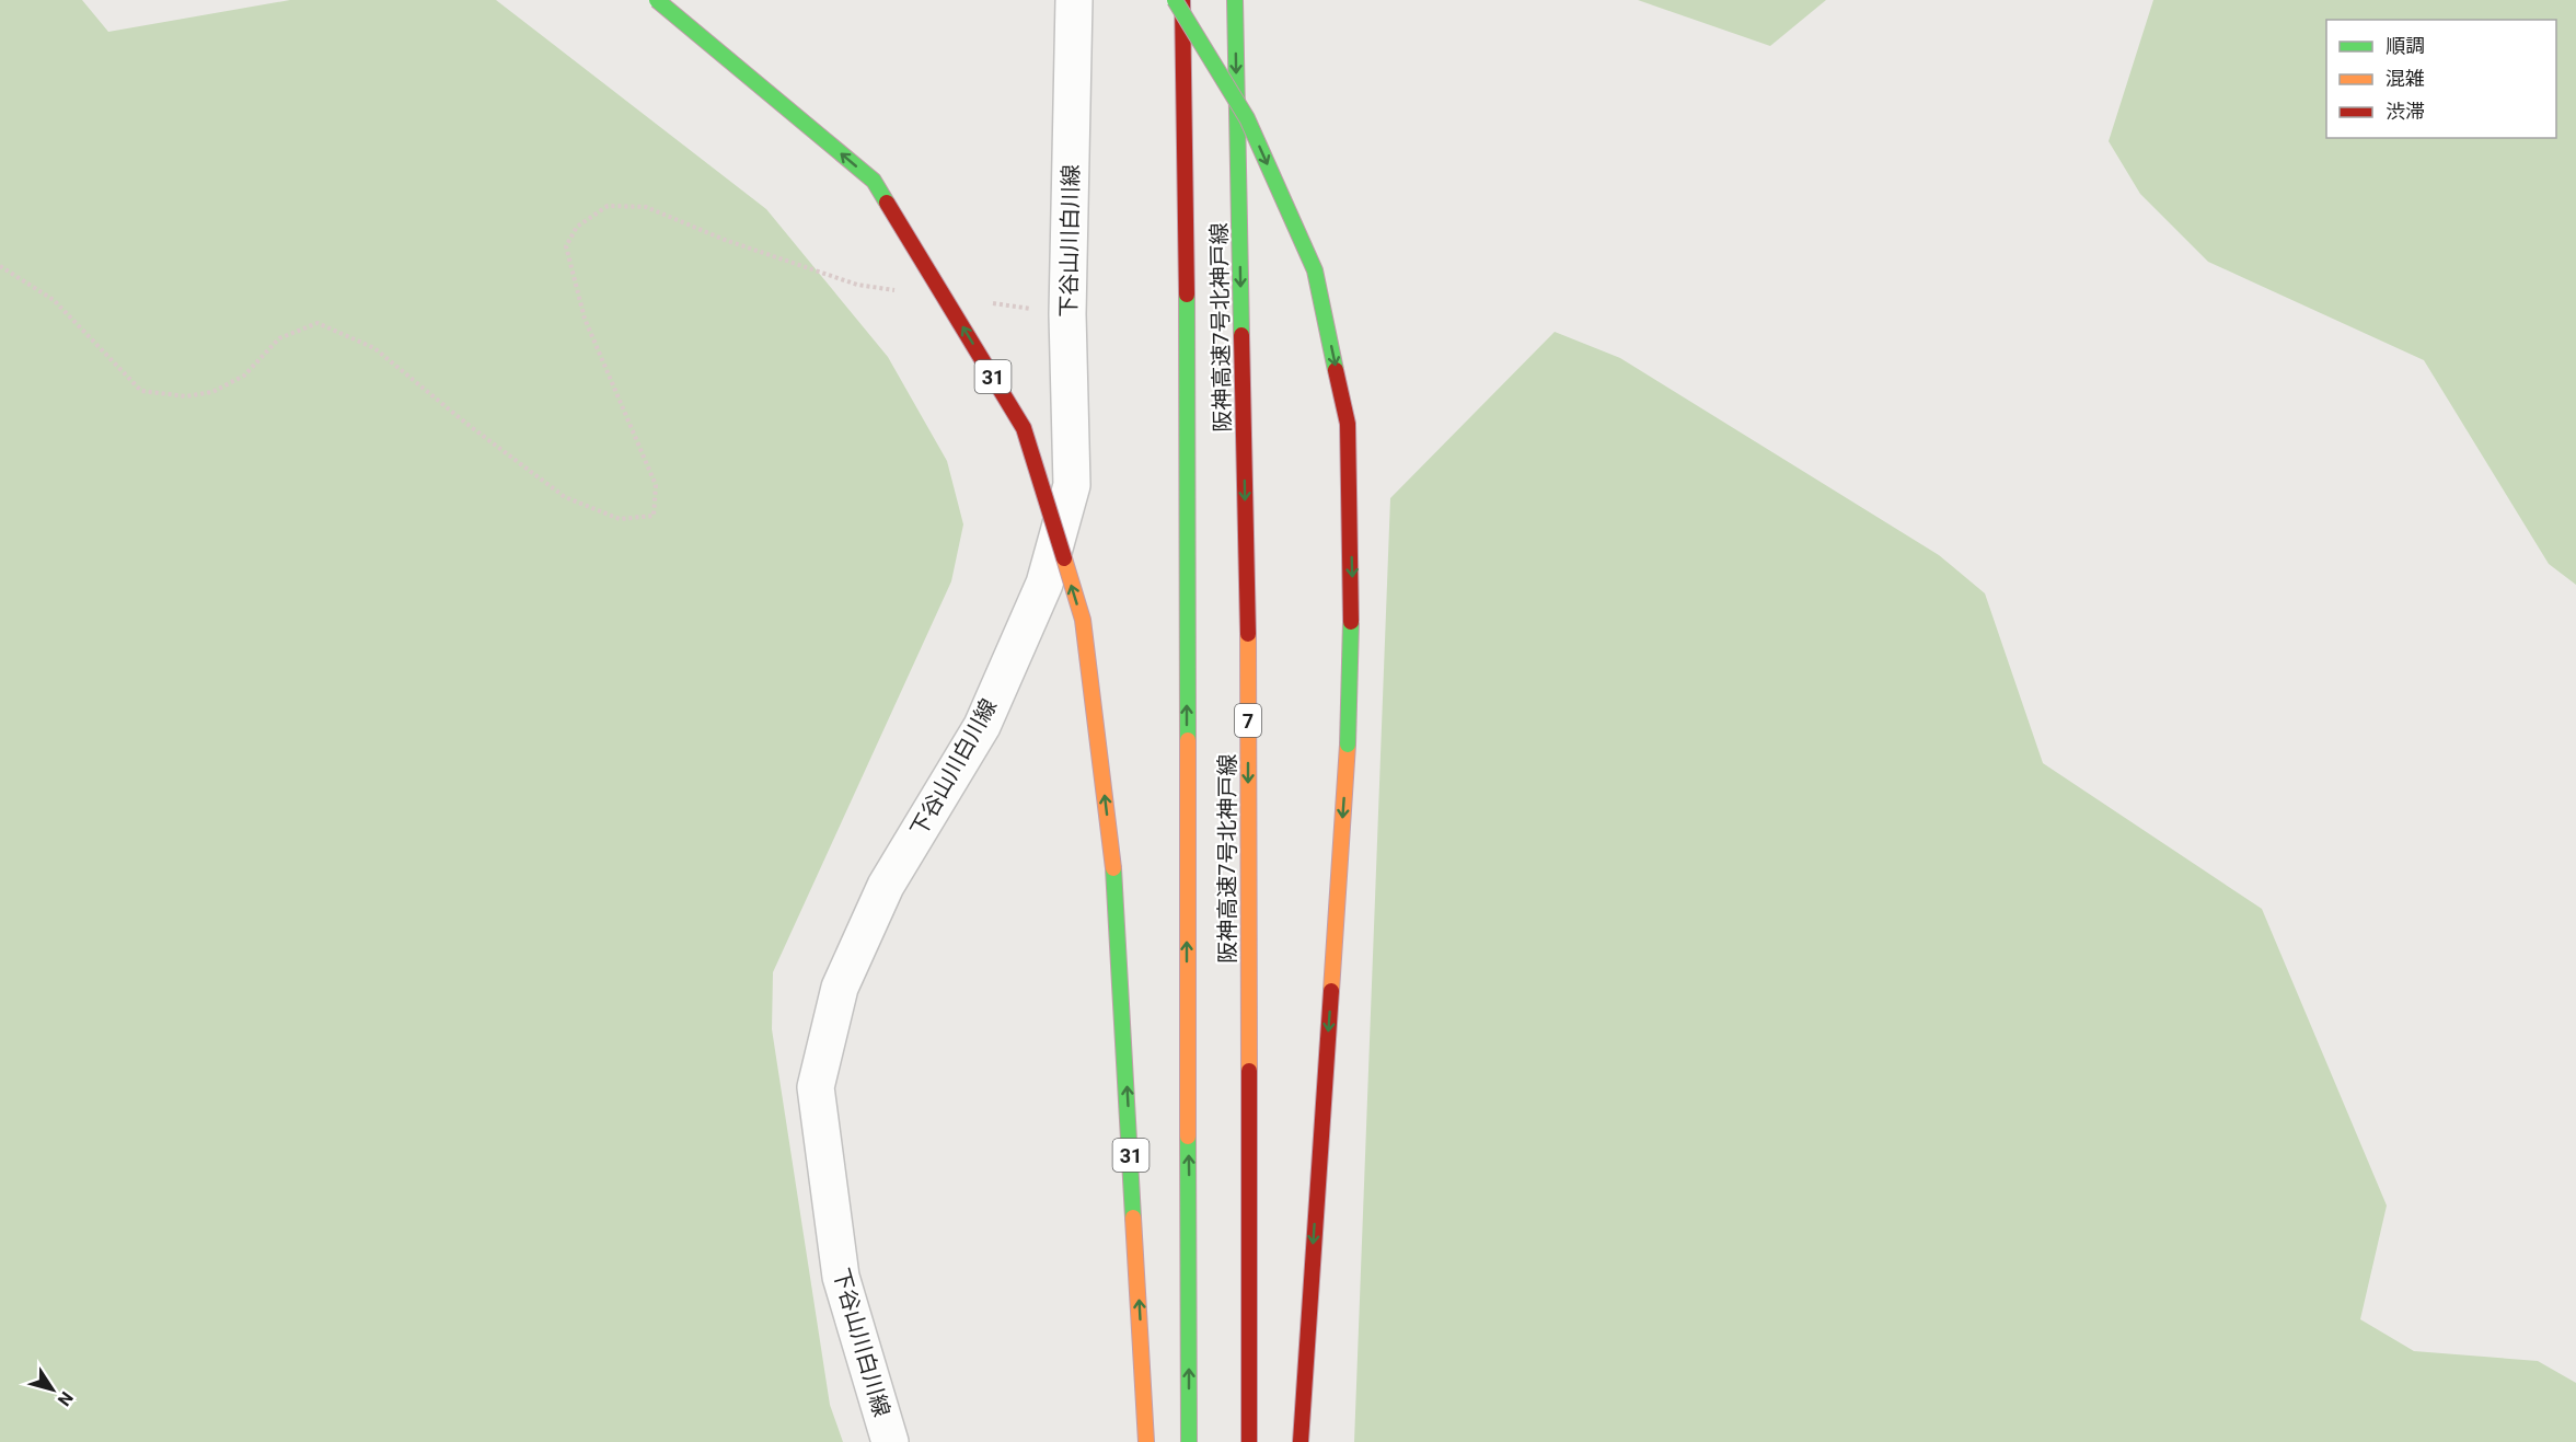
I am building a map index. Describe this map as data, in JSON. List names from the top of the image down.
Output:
{
  "streets": {
    "highway": ["阪神高速7号北神戸線", "31", "7"],
    "street": ["下谷山川白川線"]
  },
  "legend": ["順調", "混雑", "渋滞"],
  "north": "bottom right"
}
